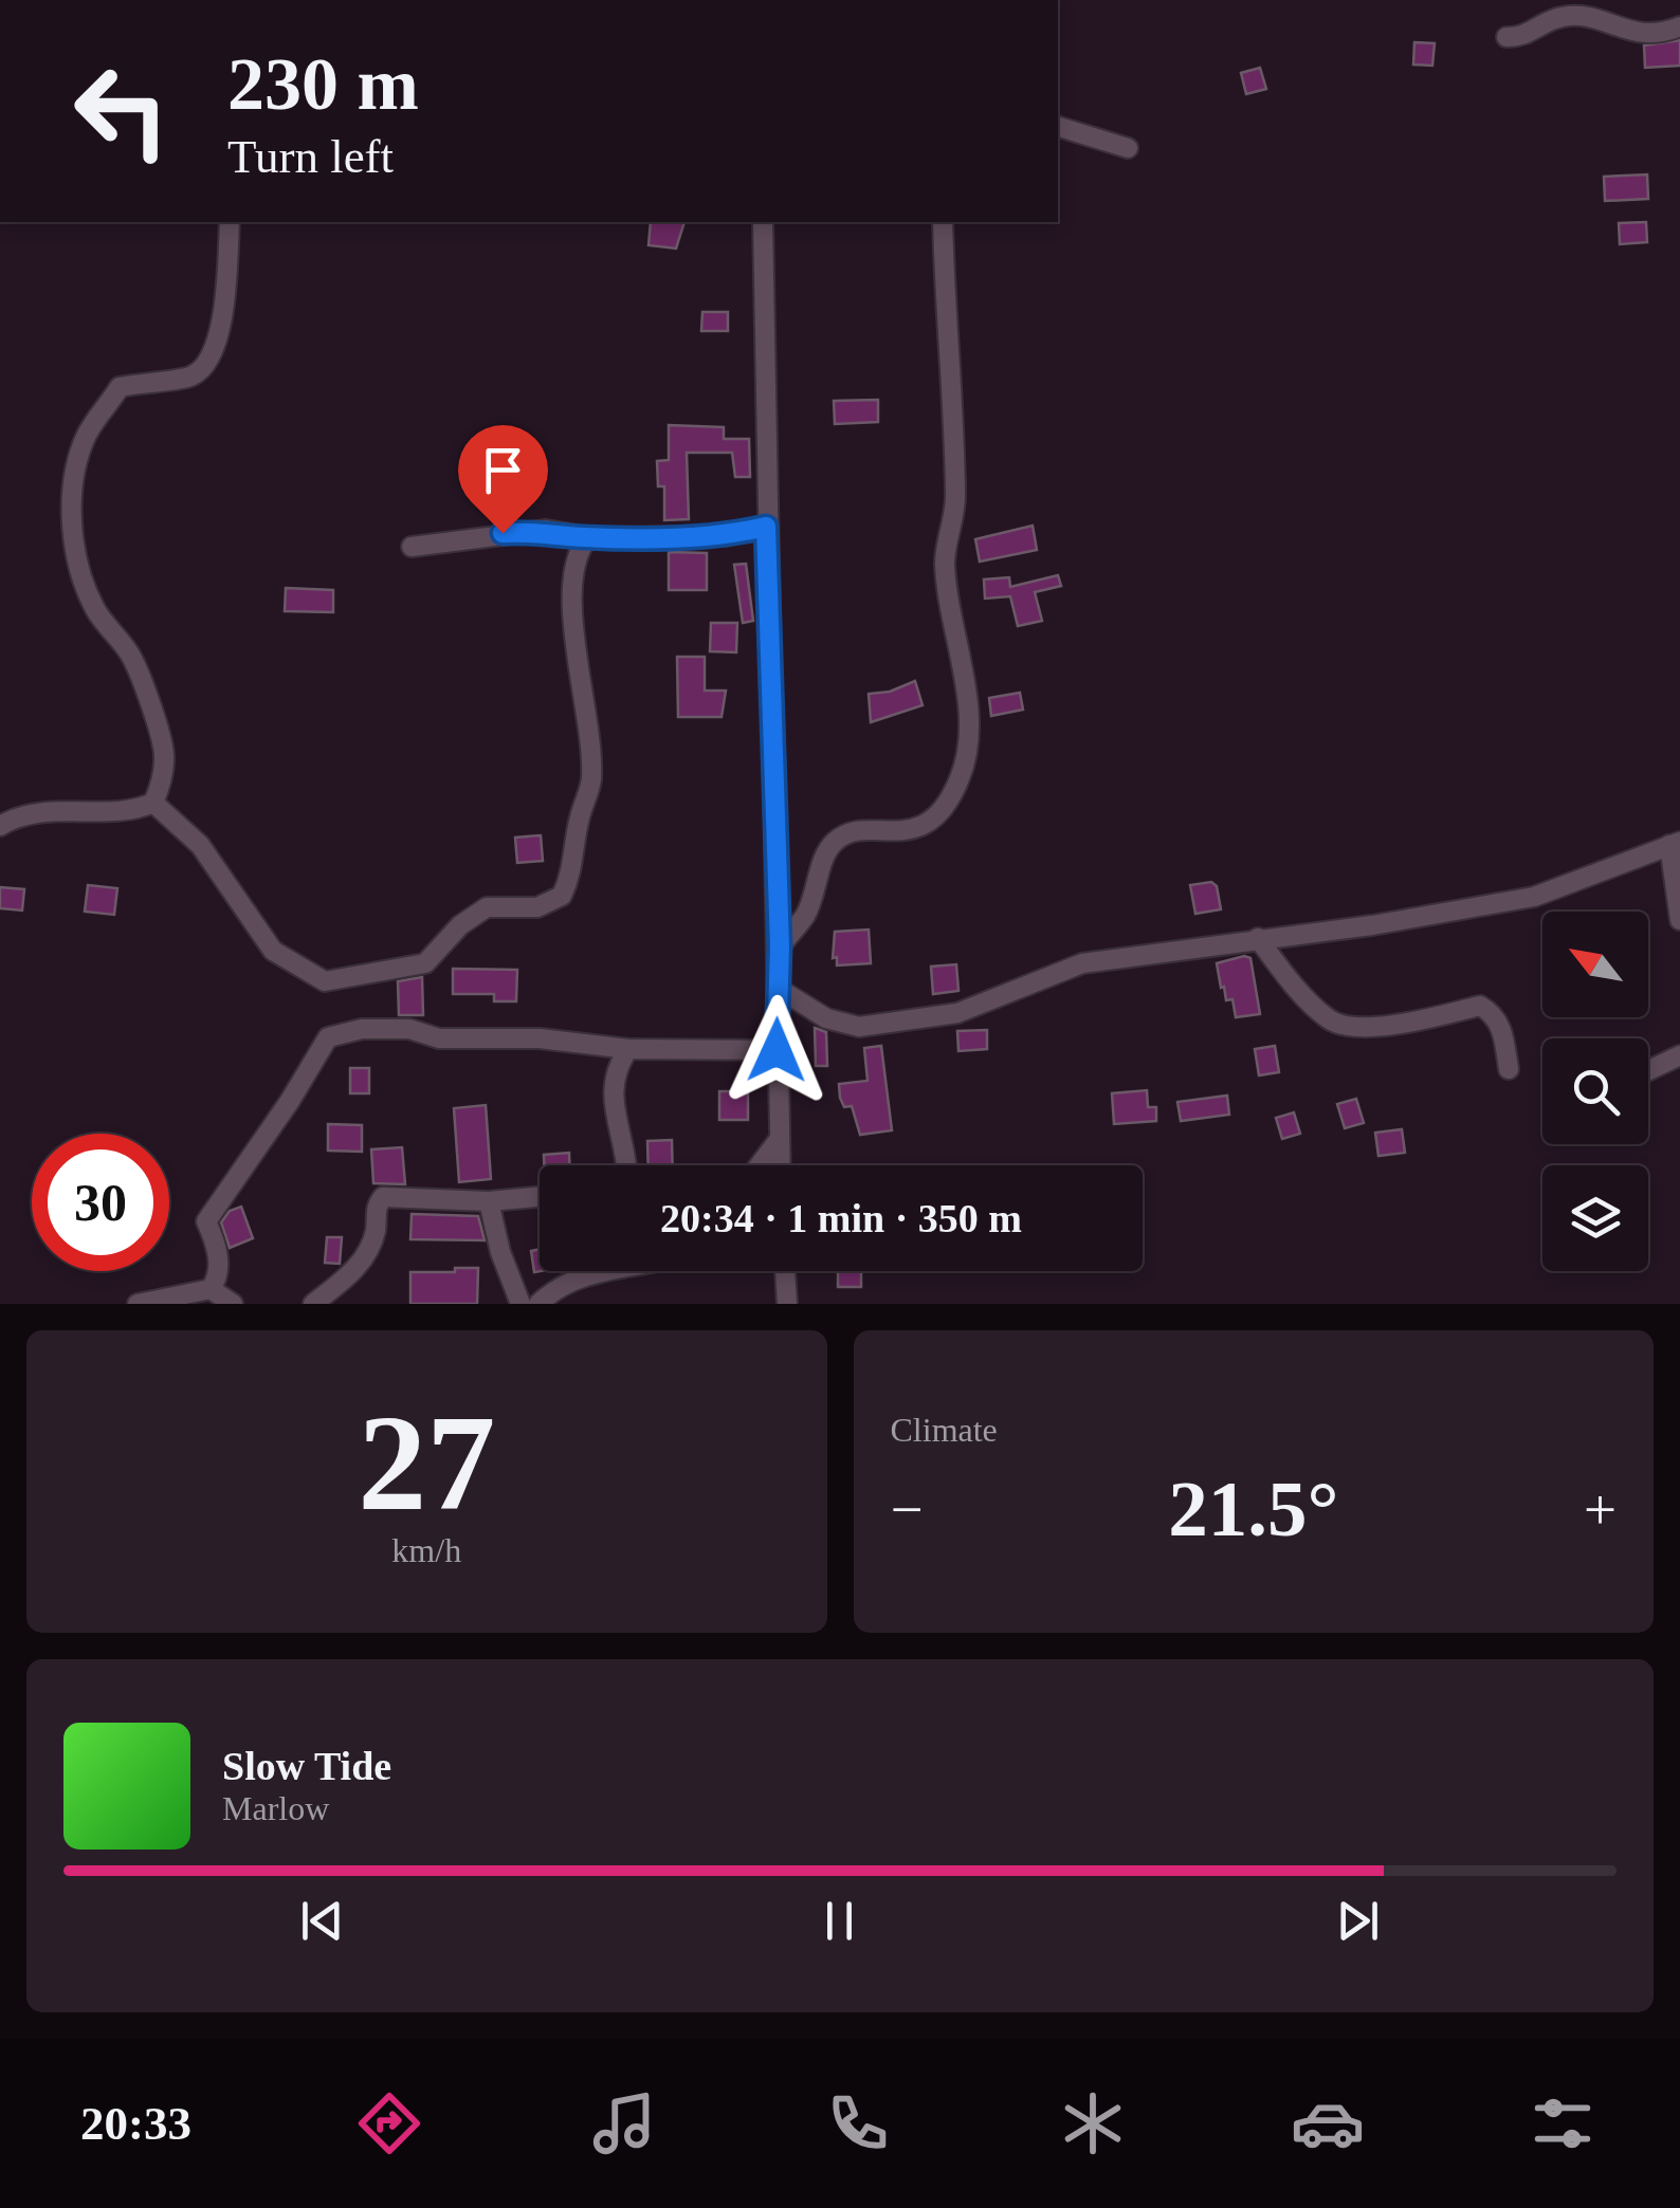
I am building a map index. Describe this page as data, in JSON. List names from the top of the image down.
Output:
{
  "north": "top left",
  "page": {
    "turn": ["230 m", "Turn left"],
    "limit": "30",
    "trip": "20:34 · 1 min · 350 m",
    "tile": [
      ["27", "km/h"],
      "Climate"
    ],
    "heat": ["−", "21.5°", "+"],
    "song": ["Slow Tide", "Marlow"],
    "tabs": "20:33"
  }
}
